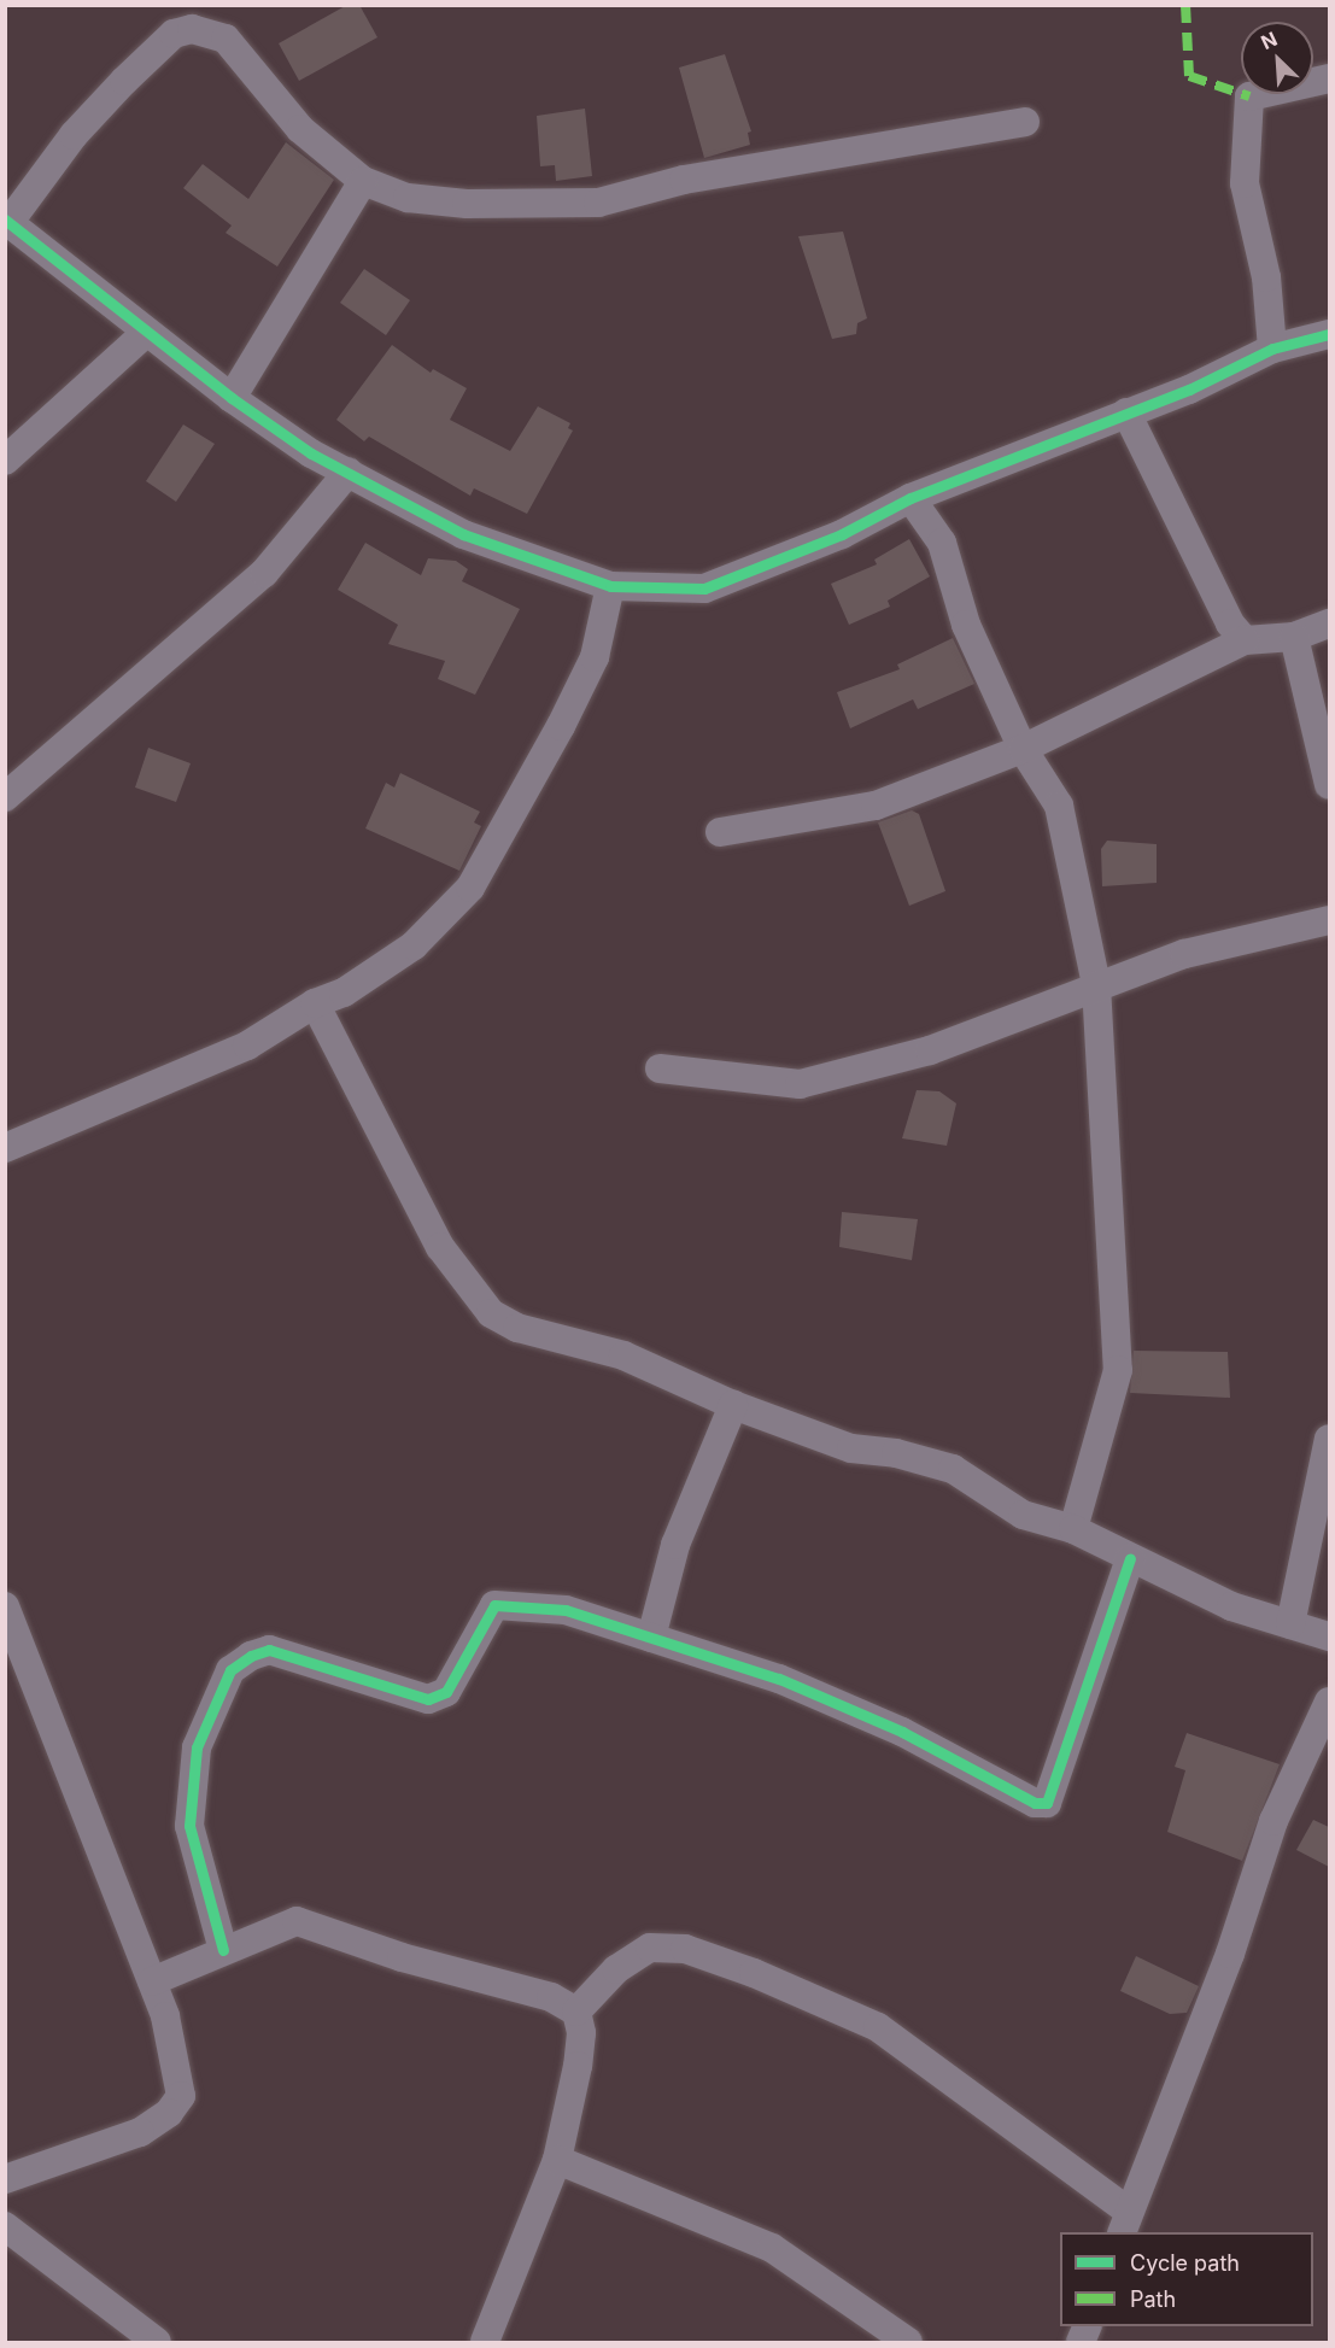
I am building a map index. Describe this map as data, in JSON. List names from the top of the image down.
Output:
{
  "legend": ["Cycle path", "Path"],
  "north": "top left"
}
